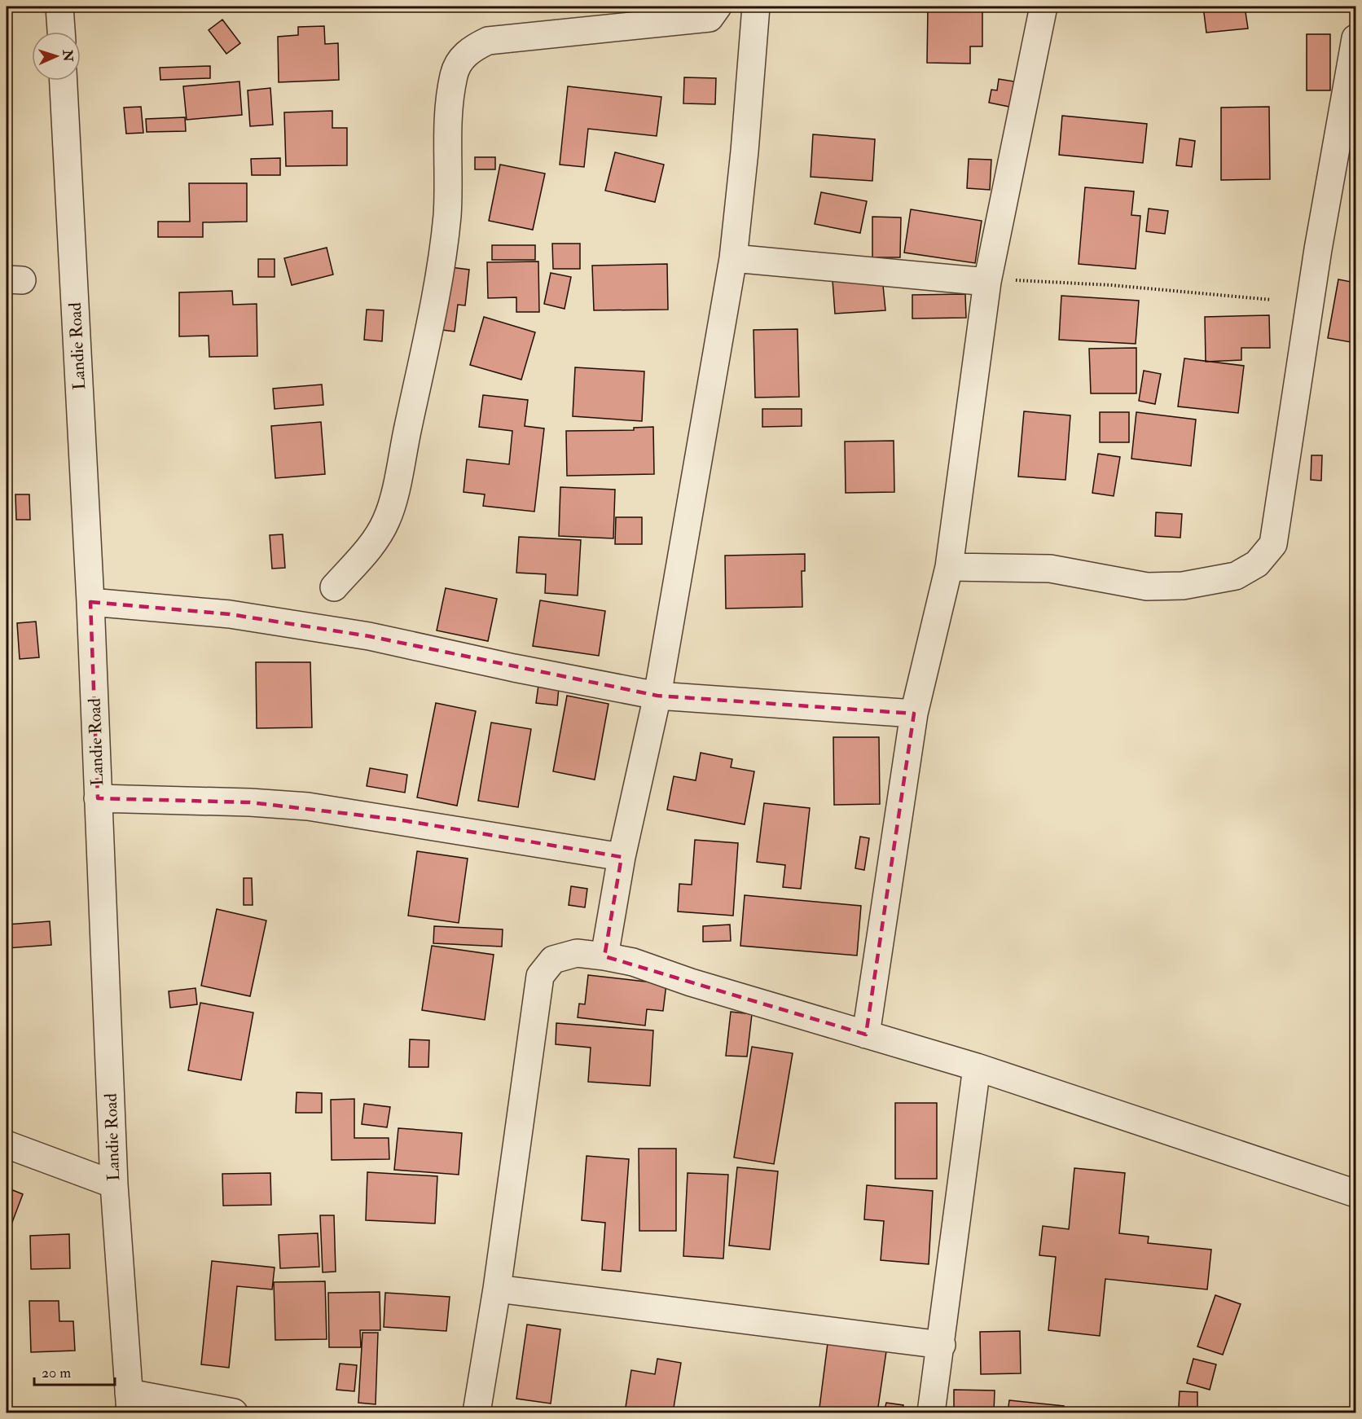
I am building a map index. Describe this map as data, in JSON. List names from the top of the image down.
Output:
{
  "streets": {
    "street": ["Landie Road"]
  },
  "scale_bar": "20 m",
  "north": "right"
}
